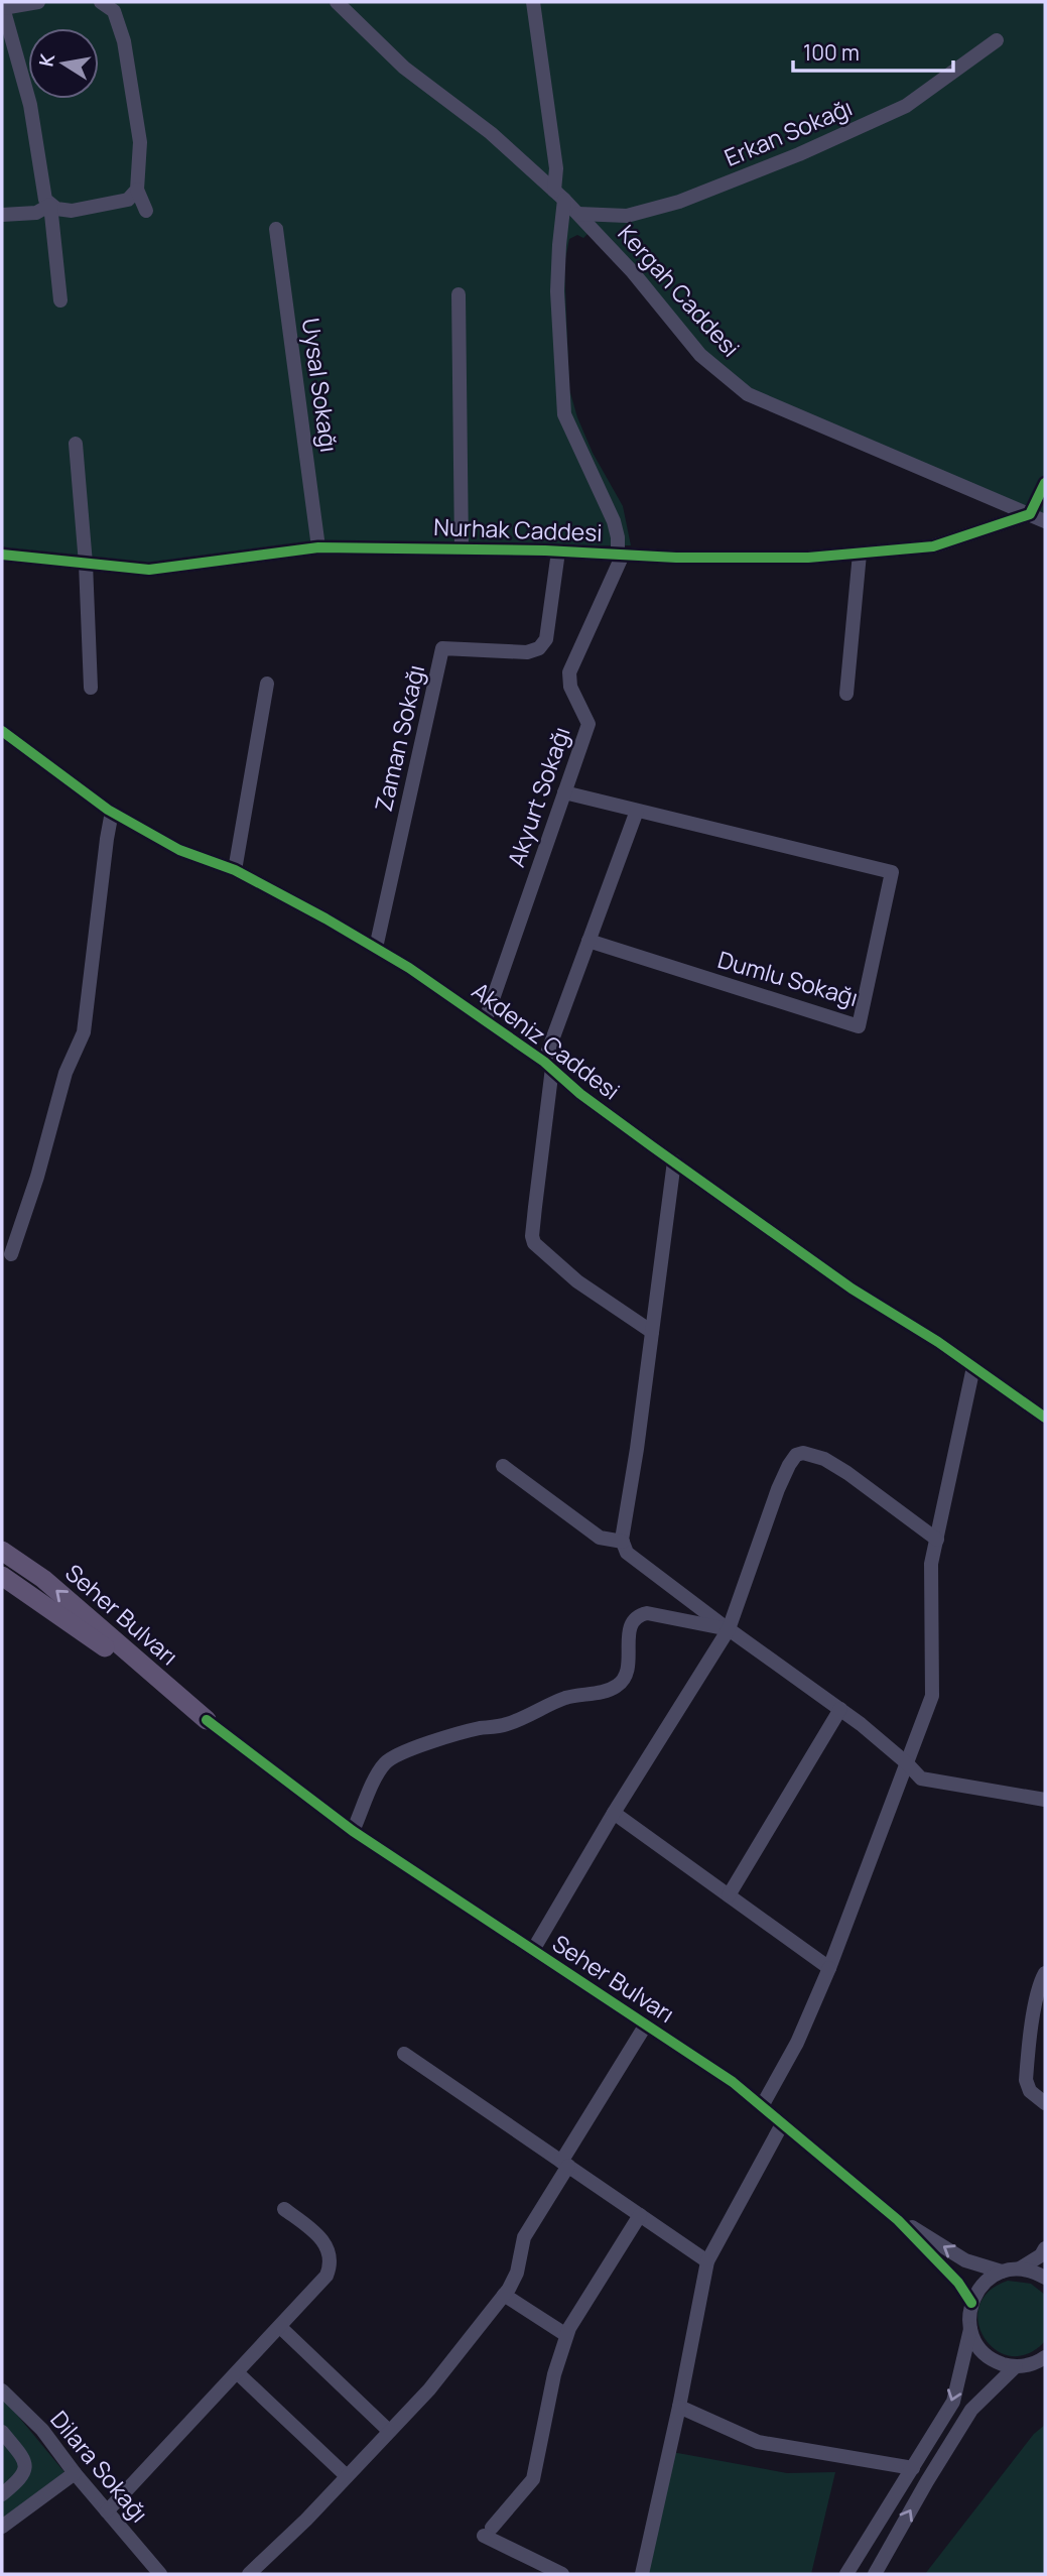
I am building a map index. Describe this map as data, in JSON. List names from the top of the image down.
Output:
{
  "streets": {
    "main road": ["Seher Bulvarı"],
    "street": [
      "Erkan Sokağı",
      "Kergah Caddesi",
      "Uysal Sokağı",
      "Nurhak Caddesi",
      "Zaman Sokağı",
      "Akyurt Sokağı",
      "Dumlu Sokağı",
      "Akdeniz Caddesi",
      "Dilara Sokağı"
    ]
  },
  "crossings": [
    ["Erkan Sokağı", "Kergah Caddesi"],
    ["Kergah Caddesi", "Nurhak Caddesi"],
    ["Uysal Sokağı", "Nurhak Caddesi"],
    ["Nurhak Caddesi", "Zaman Sokağı"],
    ["Nurhak Caddesi", "Akyurt Sokağı"],
    ["Zaman Sokağı", "Akdeniz Caddesi"],
    ["Akyurt Sokağı", "Dumlu Sokağı"],
    ["Akyurt Sokağı", "Akdeniz Caddesi"]
  ],
  "scale_bar": "100 m",
  "north": "left"
}
